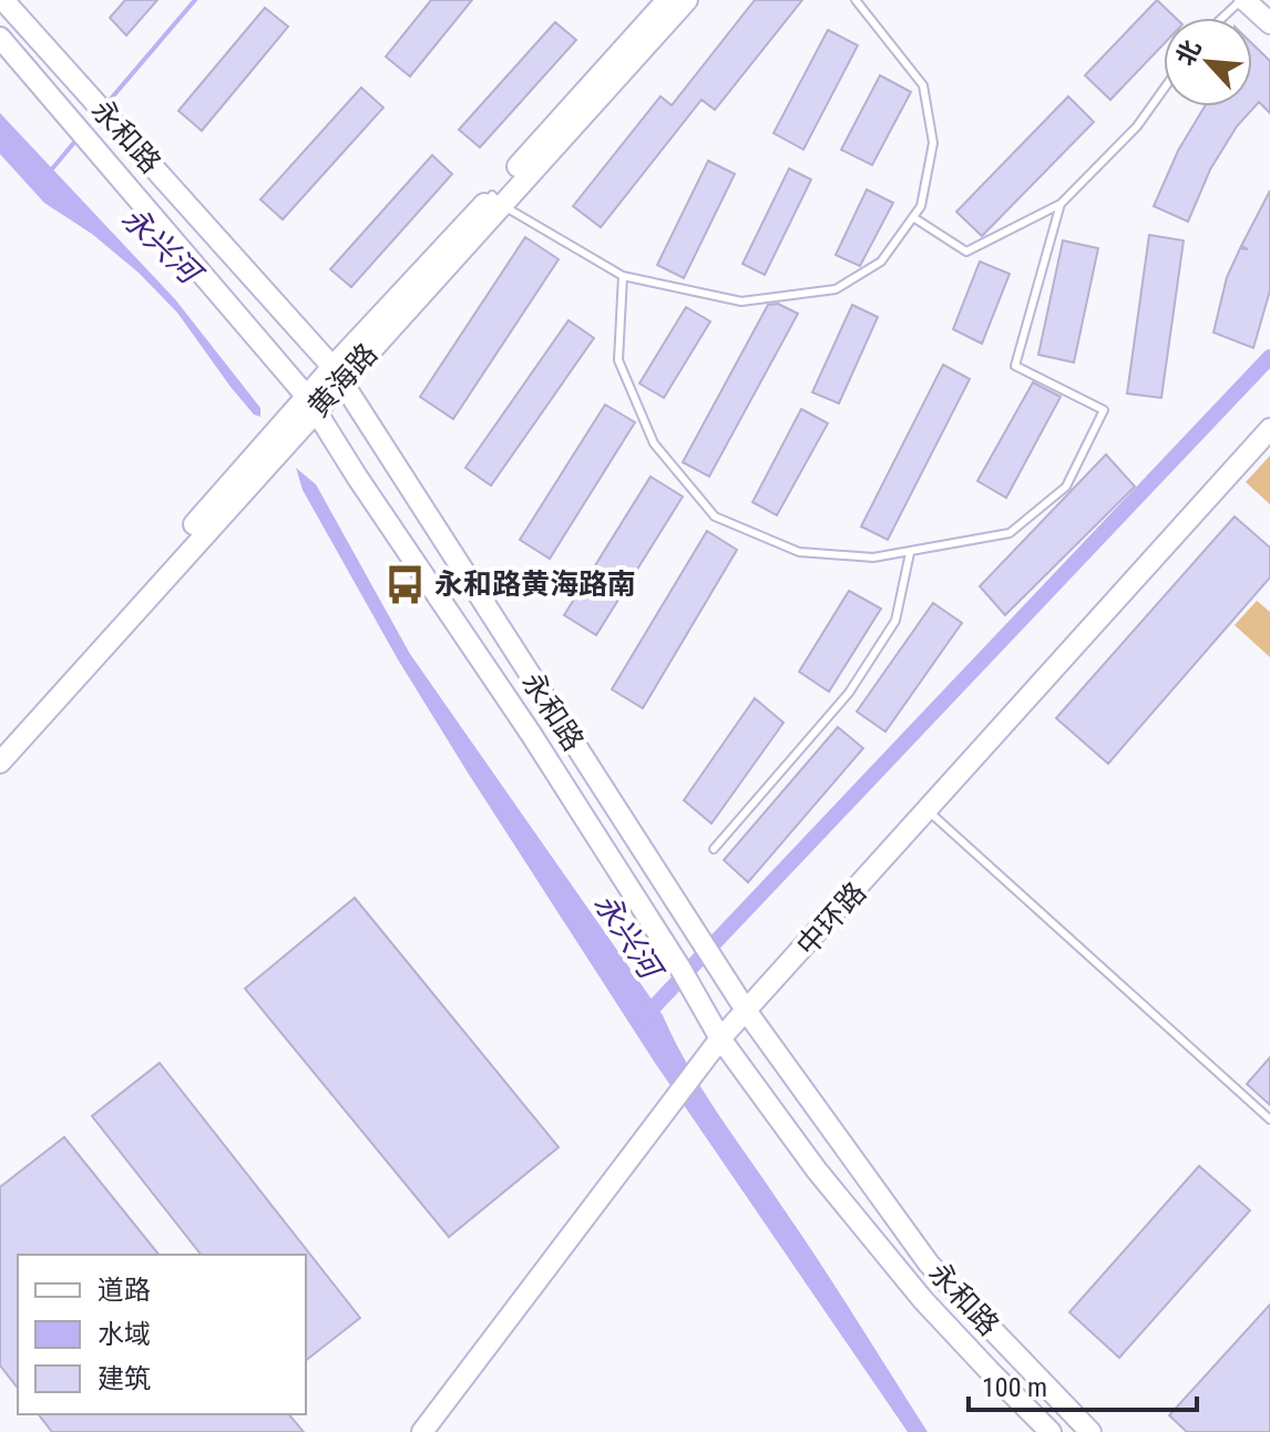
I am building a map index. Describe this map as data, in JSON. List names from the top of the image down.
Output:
{
  "streets": {
    "main road": ["永和路", "黄海路", "中环路"]
  },
  "crossings": [
    ["永和路", "黄海路"],
    ["永和路", "中环路"]
  ],
  "water": ["永兴河"],
  "places": {
    "bus stop": ["永和路黄海路南"]
  },
  "legend": ["道路", "水域", "建筑"],
  "scale_bar": "100 m",
  "north": "top left"
}
